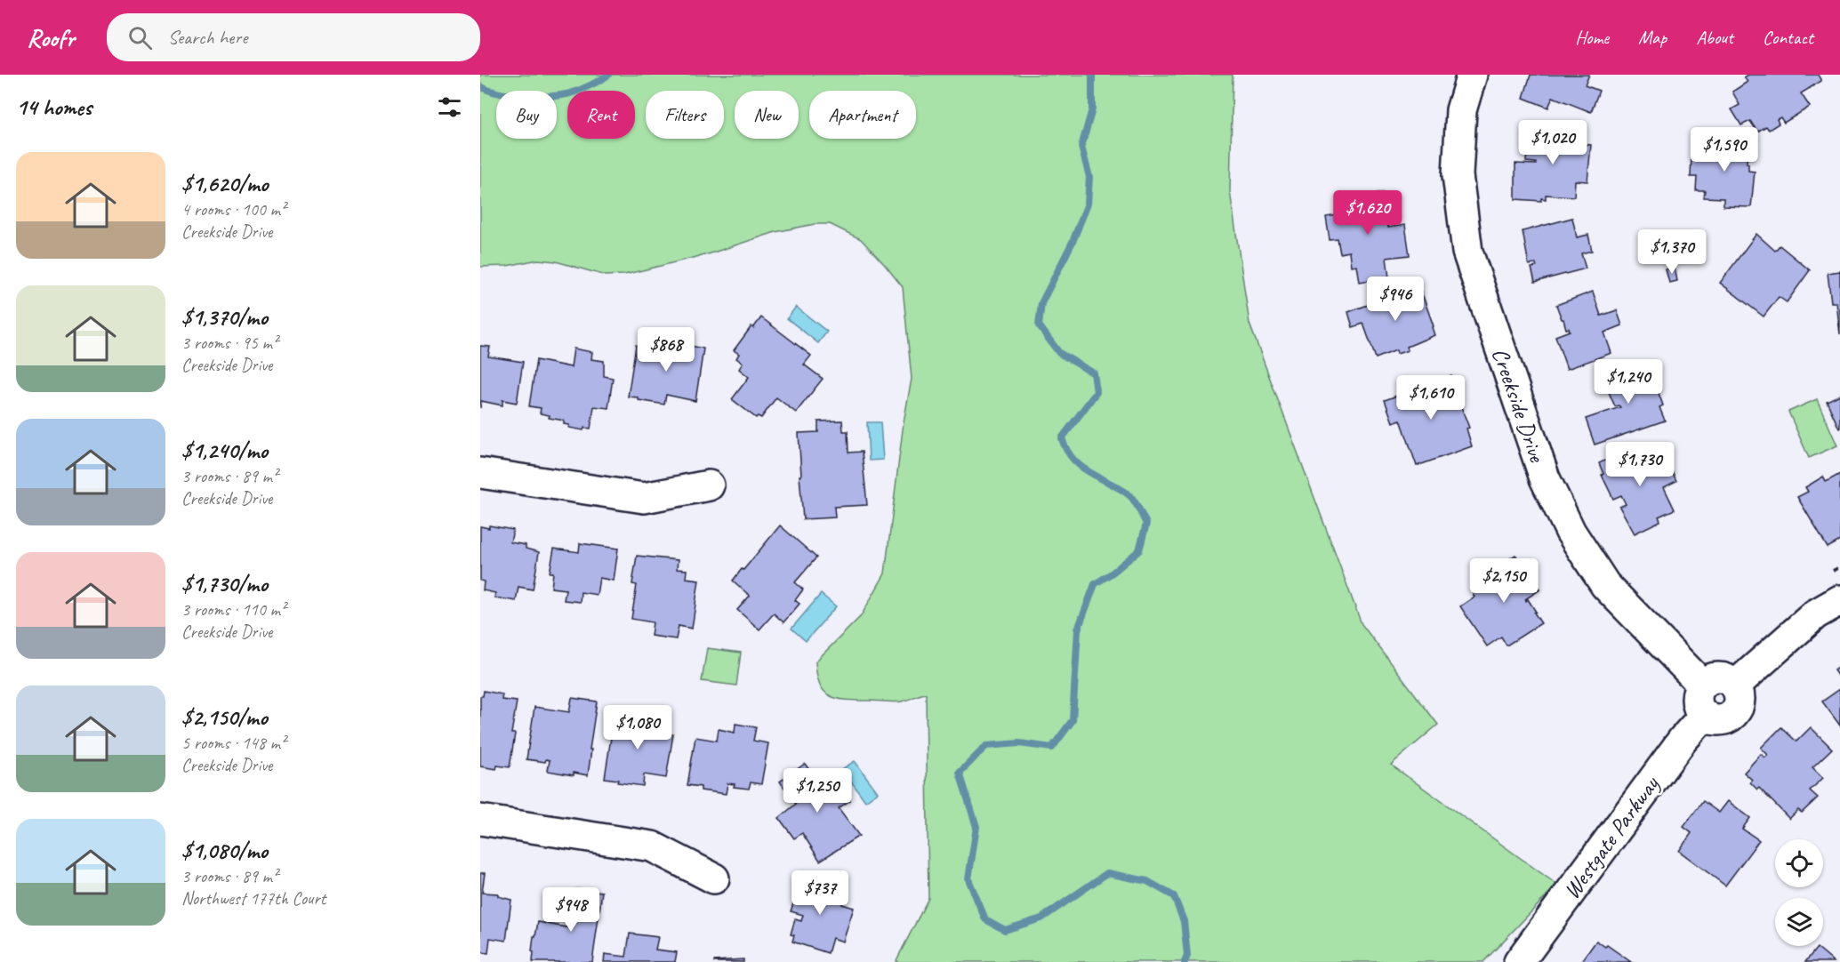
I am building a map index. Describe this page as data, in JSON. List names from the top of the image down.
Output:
{
  "streets": {
    "street": ["Creekside Drive", "Westgate Parkway"]
  },
  "crossings": [
    ["Creekside Drive", "Westgate Parkway"]
  ],
  "page": {
    "header": "Roofr",
    "search": "Search here",
    "nav": [
      "Home",
      "Map",
      "About",
      "Contact"
    ],
    "heading": "14 homes",
    "chip": [
      "Buy",
      "Rent",
      "Filters",
      "New",
      "Apartment"
    ],
    "price": [
      "$1,020",
      "$1,590",
      "$1,620",
      "$1,370",
      "$946",
      "$868",
      "$1,240",
      "$1,610",
      "$1,730",
      "$2,150",
      "$1,080",
      "$1,250",
      "$737",
      "$948"
    ],
    "list": [
      {
        "name": "$1,620/mo",
        "note": "4 rooms · 100 m² · Creekside Drive"
      },
      {
        "name": "$1,370/mo",
        "note": "3 rooms · 95 m² · Creekside Drive"
      },
      {
        "name": "$1,240/mo",
        "note": "3 rooms · 89 m² · Creekside Drive"
      },
      {
        "name": "$1,730/mo",
        "note": "3 rooms · 110 m² · Creekside Drive"
      },
      {
        "name": "$2,150/mo",
        "note": "5 rooms · 148 m² · Creekside Drive"
      },
      {
        "name": "$1,080/mo",
        "note": "3 rooms · 89 m² · Northwest 177th Court"
      }
    ]
  }
}
